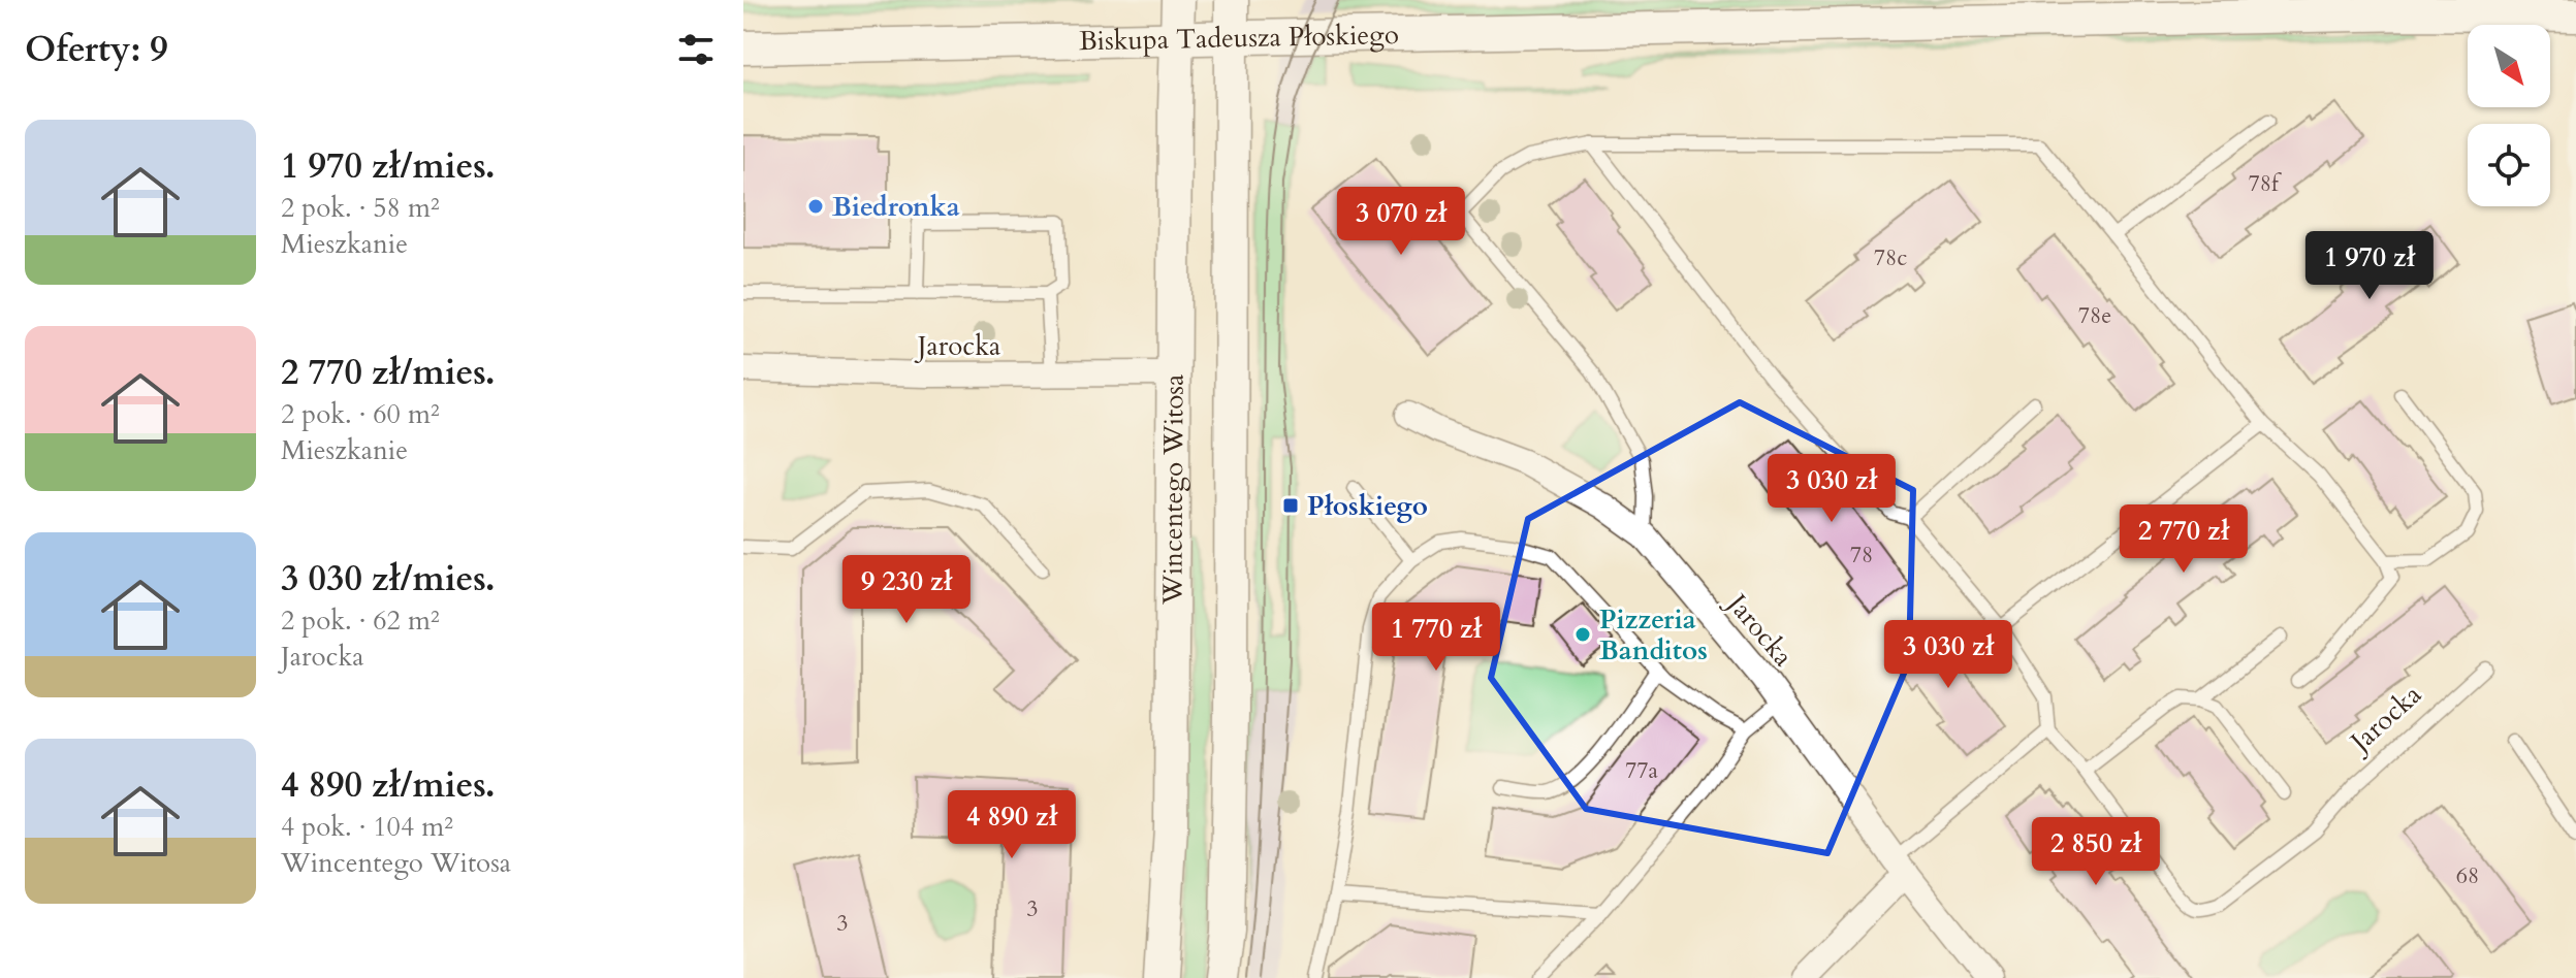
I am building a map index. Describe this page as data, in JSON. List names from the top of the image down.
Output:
{
  "streets": {
    "main road": ["Biskupa Tadeusza Płoskiego", "Wincentego Witosa"],
    "street": ["Jarocka"]
  },
  "crossings": [
    ["Biskupa Tadeusza Płoskiego", "Wincentego Witosa"],
    ["Jarocka", "Wincentego Witosa"]
  ],
  "places": {
    "other": ["Biedronka", "Pizzeria Banditos"],
    "transit": ["Płoskiego"]
  },
  "house_numbers": [
    "78f",
    "78c",
    "78e",
    "78",
    "77a",
    "68",
    "3",
    "3"
  ],
  "north": "bottom right",
  "page": {
    "heading": "Oferty: 9",
    "list": [
      {
        "name": "1 970 zł/mies.",
        "note": "2 pok. · 58 m² · Mieszkanie"
      },
      {
        "name": "2 770 zł/mies.",
        "note": "2 pok. · 60 m² · Mieszkanie"
      },
      {
        "name": "3 030 zł/mies.",
        "note": "2 pok. · 62 m² · Jarocka"
      },
      {
        "name": "4 890 zł/mies.",
        "note": "4 pok. · 104 m² · Wincentego Witosa"
      }
    ],
    "price": [
      "3 070 zł",
      "1 970 zł",
      "3 030 zł",
      "2 770 zł",
      "9 230 zł",
      "1 770 zł",
      "3 030 zł",
      "4 890 zł",
      "2 850 zł"
    ]
  }
}
